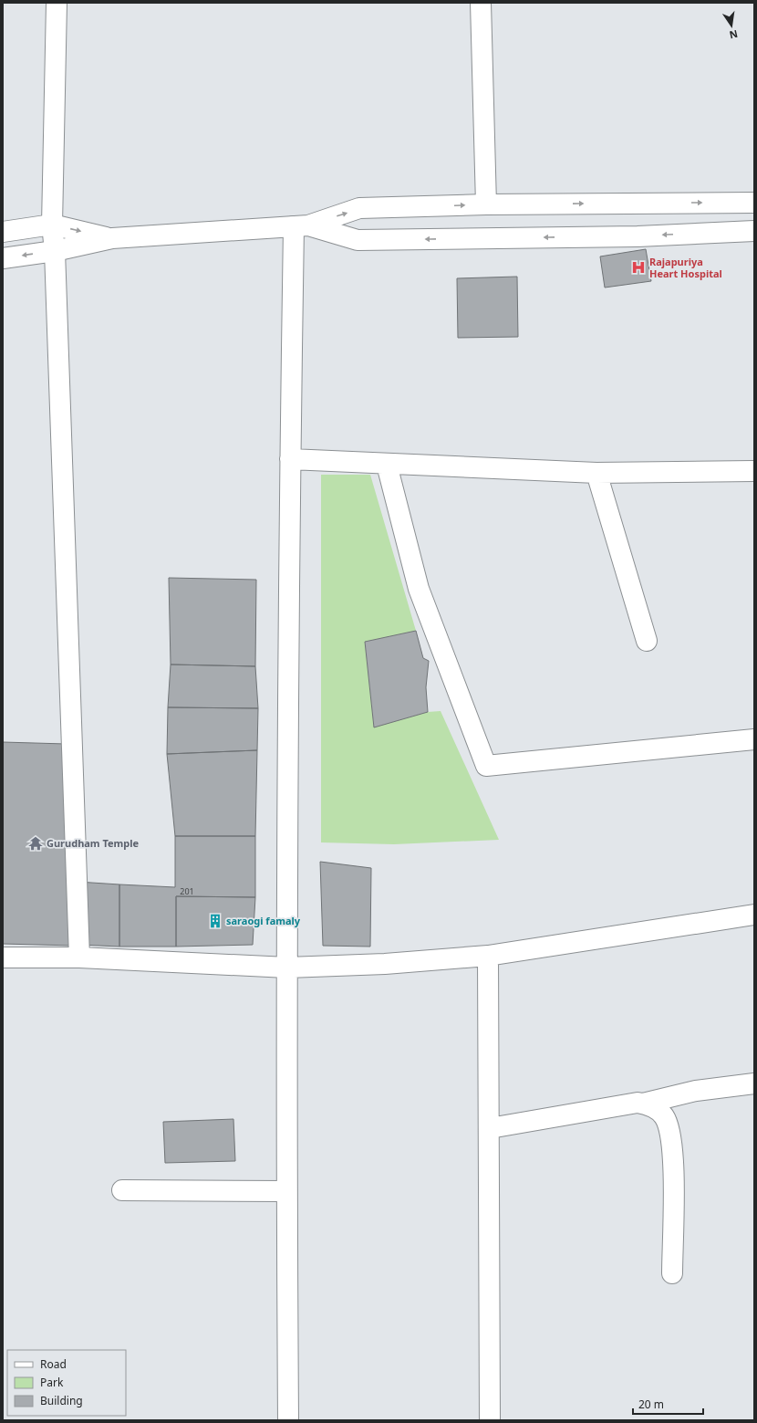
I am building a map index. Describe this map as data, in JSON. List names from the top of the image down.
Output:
{
  "places": {
    "hospital": ["Rajapuriya Heart Hospital"],
    "temple": ["Gurudham Temple"],
    "building": ["saraogi famaly"]
  },
  "house_numbers": ["201"],
  "legend": ["Road", "Park", "Building"],
  "scale_bar": "20 m",
  "north": "bottom"
}
